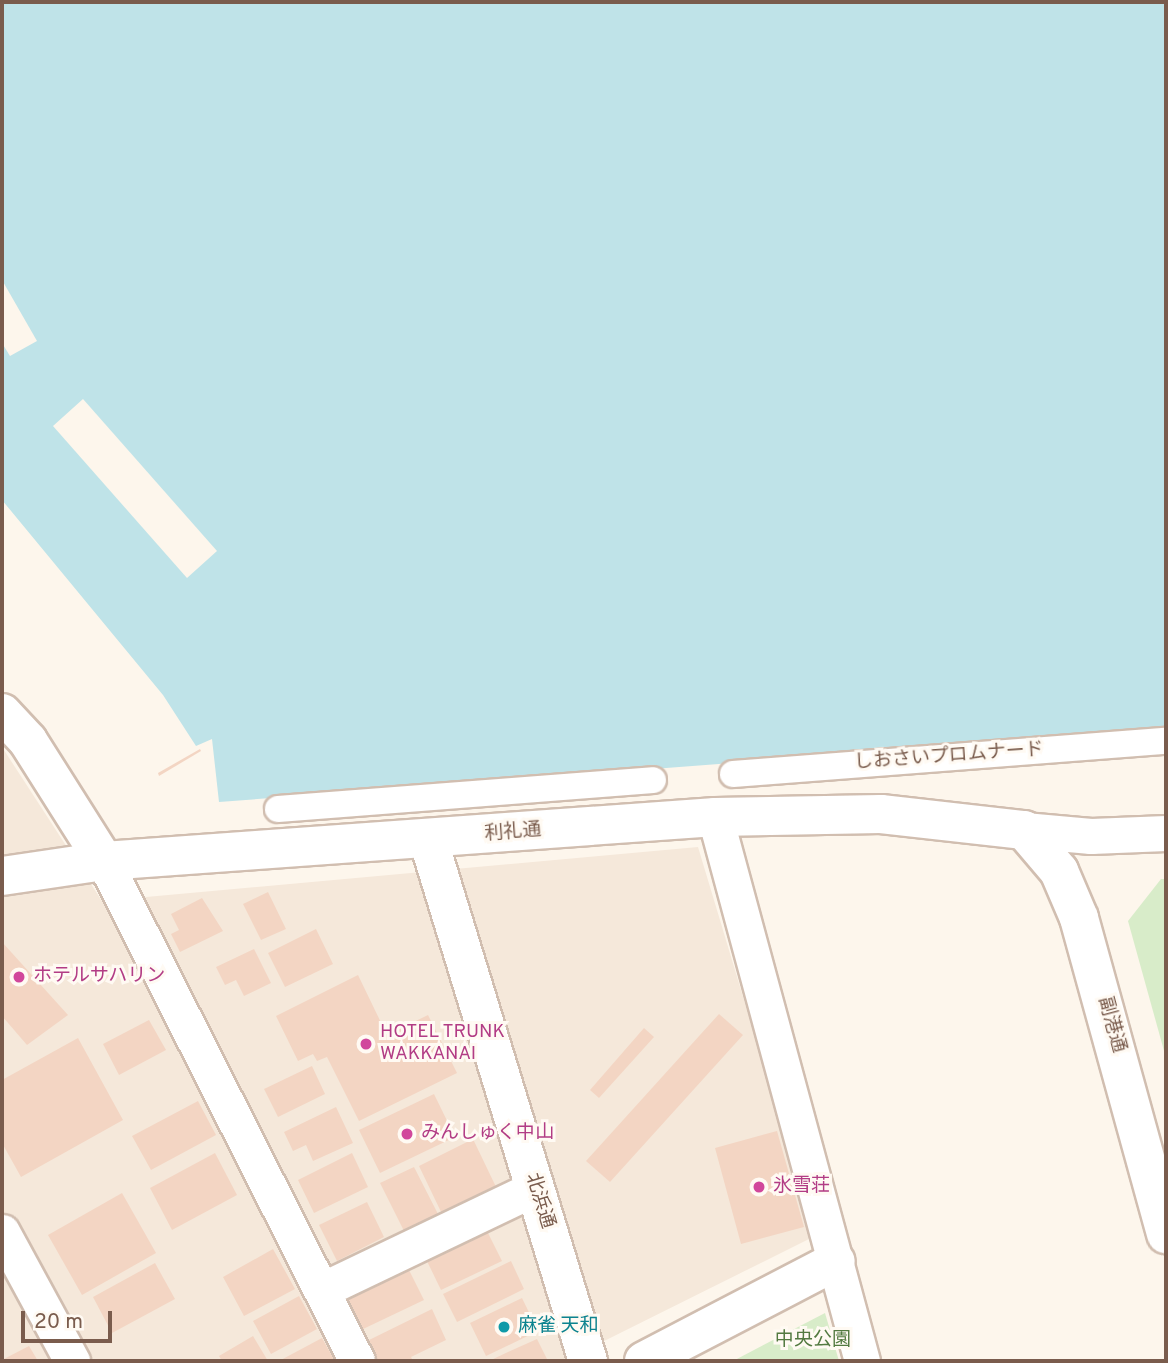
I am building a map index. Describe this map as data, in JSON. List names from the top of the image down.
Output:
{
  "streets": {
    "street": [
      "しおさいプロムナード",
      "利礼通",
      "副港通",
      "北浜通"
    ]
  },
  "crossings": [
    ["利礼通", "副港通"],
    ["利礼通", "北浜通"]
  ],
  "parks": ["中央公園"],
  "places": [
    "ホテルサハリン",
    "HOTEL TRUNK WAKKANAI",
    "みんしゅく中山",
    "氷雪荘",
    "麻雀 天和"
  ],
  "scale_bar": "20 m"
}
